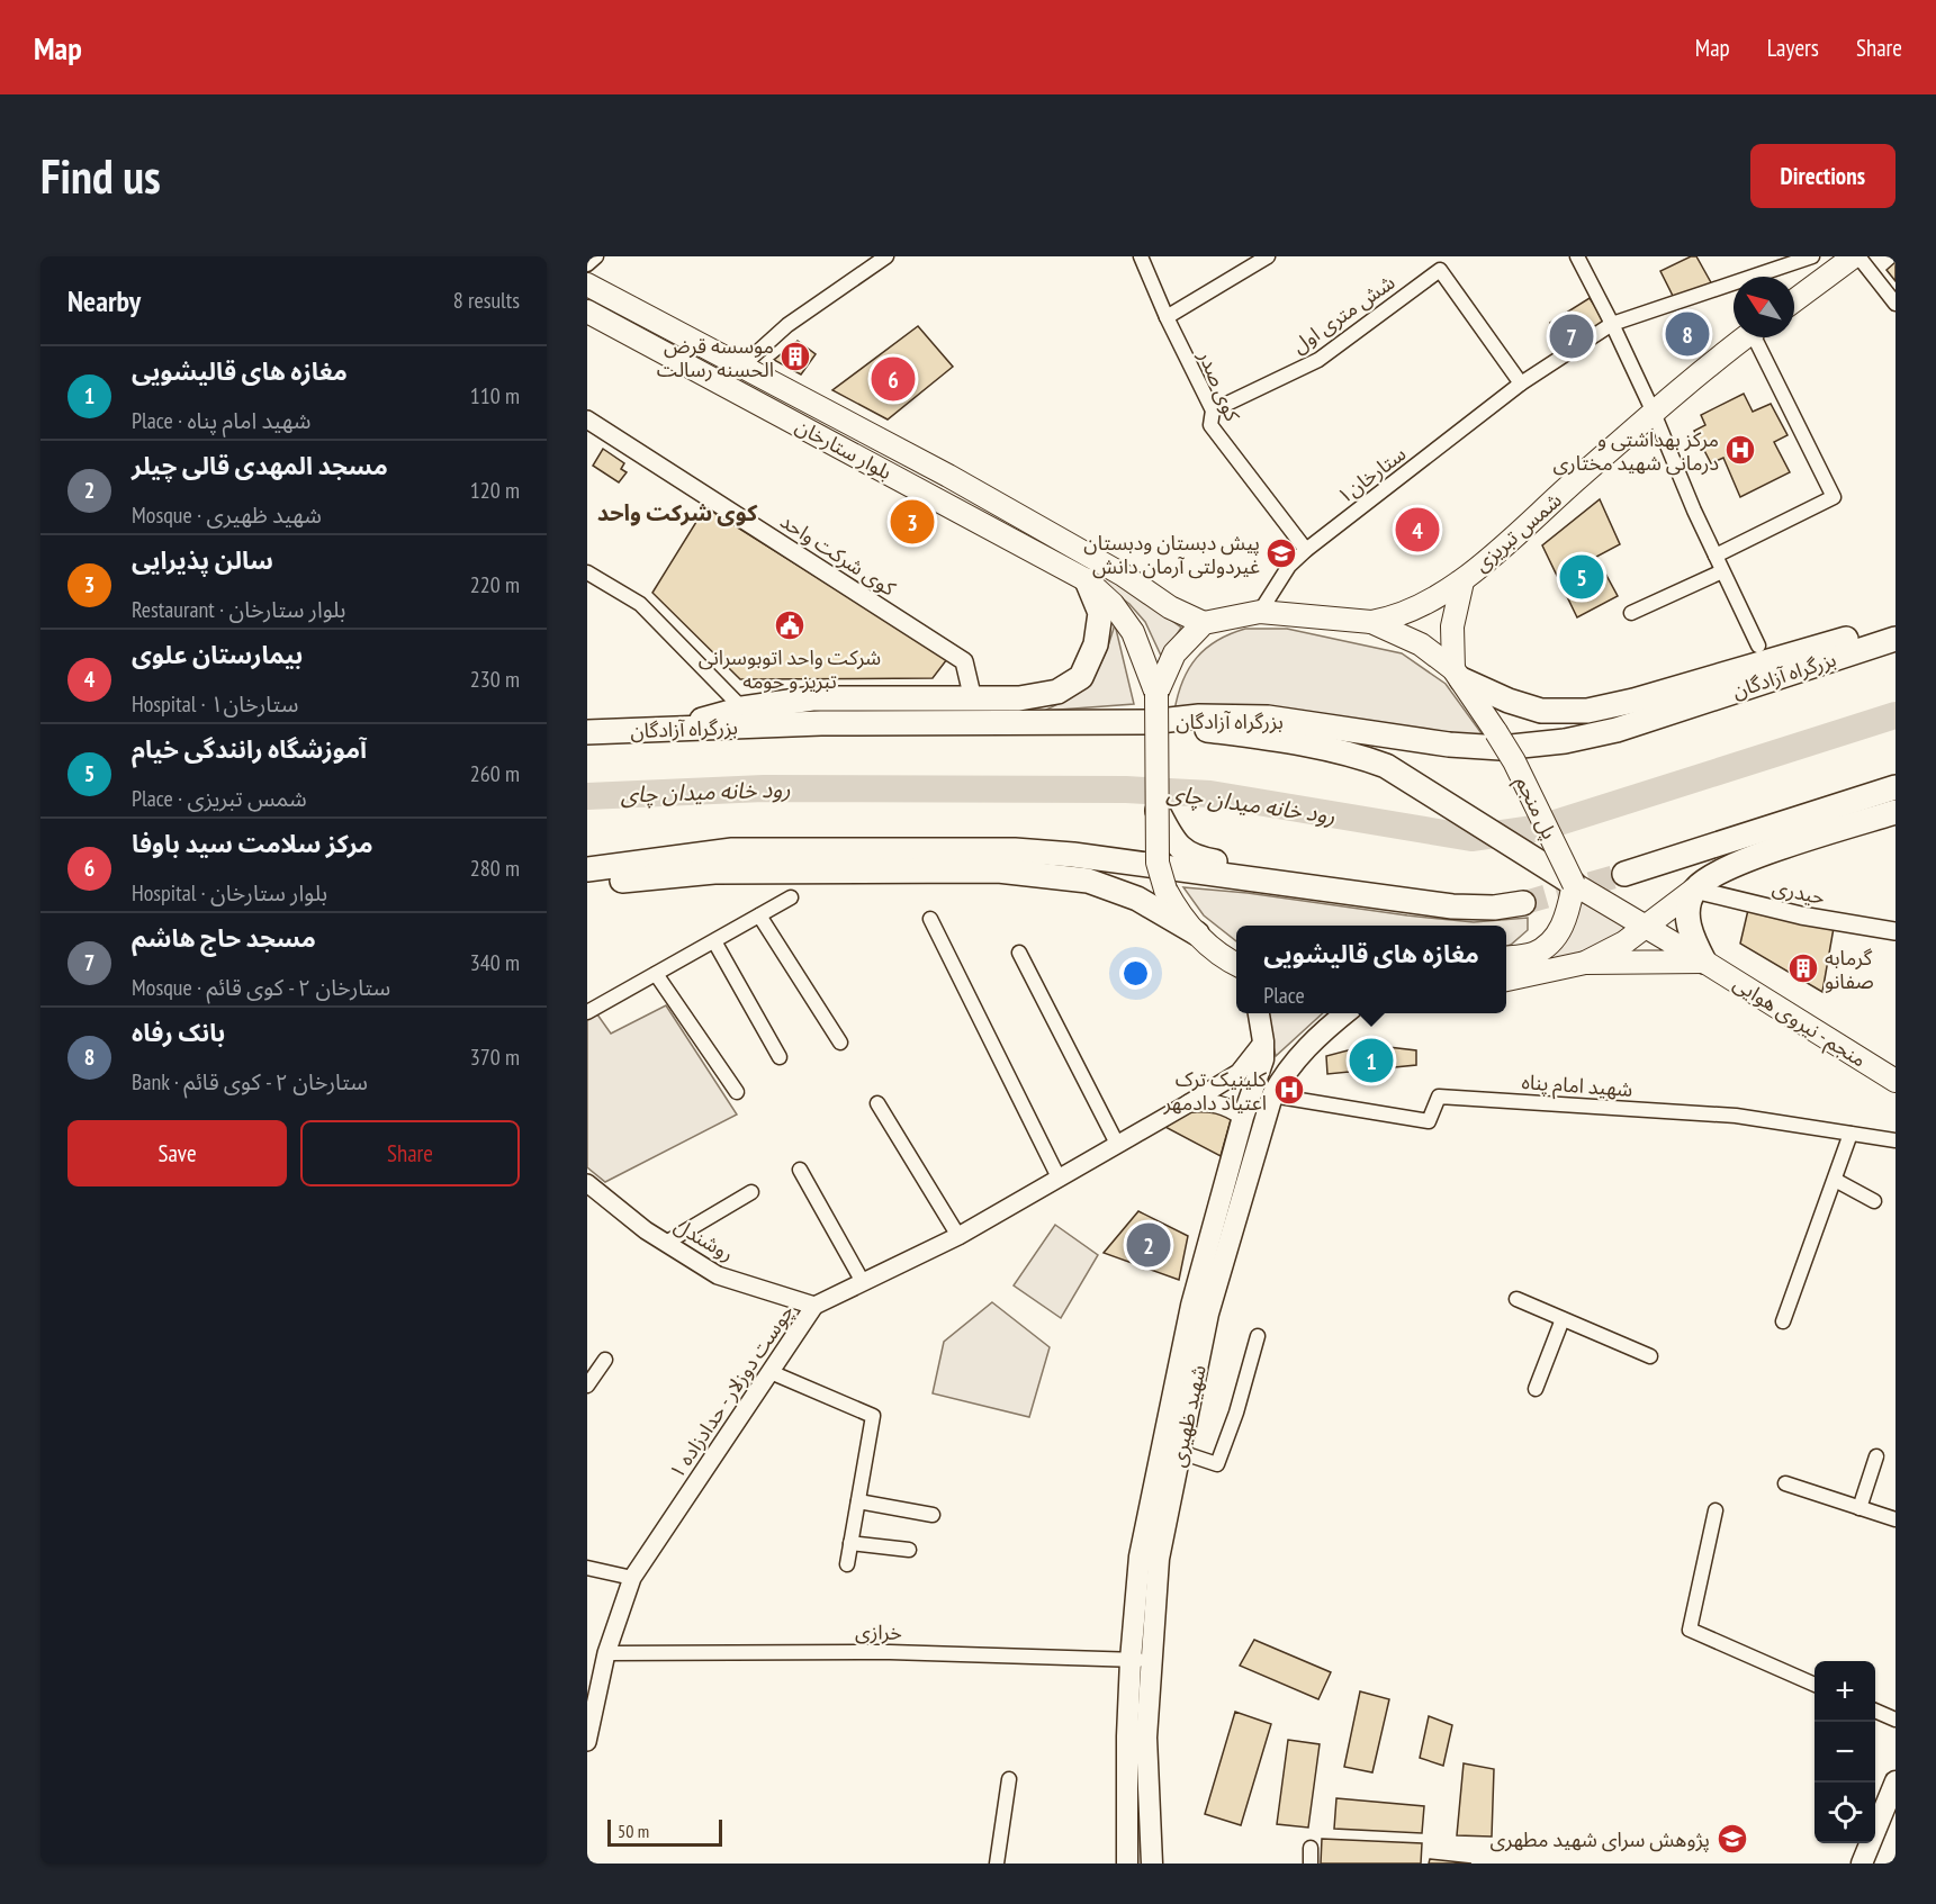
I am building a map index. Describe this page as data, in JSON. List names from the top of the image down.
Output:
{
  "streets": {
    "highway": ["بزرگراه آزادگان"],
    "main road": [
      "بلوار ستارخان",
      "شمس تبریزی",
      "پل منجم",
      "منجم - نیروی هوایی",
      "شهید ظهیری"
    ],
    "street": [
      "شش متری اول",
      "کوی صدر",
      "ستارخان۱",
      "کوی شرکت واحد",
      "حیدری",
      "شهید امام پناه",
      "روشندل",
      "چوست دوزلار - حدادزاده ۱",
      "خرازی"
    ]
  },
  "crossings": [
    ["شش متری اول", "کوی صدر"],
    ["شش متری اول", "ستارخان۱"],
    ["کوی صدر", "ستارخان۱"],
    ["پل منجم", "منجم - نیروی هوایی"],
    ["شهید امام پناه", "شهید ظهیری"],
    ["روشندل", "چوست دوزلار - حدادزاده ۱"],
    ["چوست دوزلار - حدادزاده ۱", "شهید ظهیری"],
    ["چوست دوزلار - حدادزاده ۱", "خرازی"],
    ["شهید ظهیری", "خرازی"]
  ],
  "districts": ["کوی شرکت واحد"],
  "water": ["رود خانه میدان چای"],
  "places": {
    "building": ["موسسه قرض الحسنه رسالت", "گرمابه صفانو"],
    "hospital": ["مرکز بهداشتی و درمانی شهید مختاری", "کلینیک ترک اعتیاد دادمهر"],
    "school or university": ["پیش دبستان ودبستان غیردولتی آرمان دانش", "پژوهش سرای شهید مطهری"],
    "public building": ["شرکت واحد اتوبوسرانی تبریز و حومه"]
  },
  "scale_bar": "50 m",
  "north": "top left",
  "page": {
    "header": "Map",
    "nav": ["Map", "Layers", "Share"],
    "buttons": [
      "Directions",
      ["Save", "Share"]
    ],
    "title": "Find us",
    "heading": ["Nearby", "8 results"],
    "pins": [
      "8",
      "7",
      "6",
      "3",
      "4",
      "5",
      "1",
      "2"
    ],
    "list": [
      {
        "mark": "1",
        "name": "مغازه های قالیشویی",
        "note": "Place · شهید امام پناه",
        "value": "110 m"
      },
      {
        "mark": "2",
        "name": "مسجد المهدی قالی چیلر",
        "note": "Mosque · شهید ظهیری",
        "value": "120 m"
      },
      {
        "mark": "3",
        "name": "سالن پذیرایی",
        "note": "Restaurant · بلوار ستارخان",
        "value": "220 m"
      },
      {
        "mark": "4",
        "name": "بیمارستان علوی",
        "note": "Hospital · ستارخان۱",
        "value": "230 m"
      },
      {
        "mark": "5",
        "name": "آموزشگاه رانندگی خیام",
        "note": "Place · شمس تبریزی",
        "value": "260 m"
      },
      {
        "mark": "6",
        "name": "مرکز سلامت سید باوفا",
        "note": "Hospital · بلوار ستارخان",
        "value": "280 m"
      },
      {
        "mark": "7",
        "name": "مسجد حاج هاشم",
        "note": "Mosque · ستارخان ۲ - کوی قائم",
        "value": "340 m"
      },
      {
        "mark": "8",
        "name": "بانک رفاه",
        "note": "Bank · ستارخان ۲ - کوی قائم",
        "value": "370 m"
      }
    ],
    "popup": ["مغازه های قالیشویی", "Place"],
    "map_buttons": ["+", "−"],
    "scale": "50 m"
  }
}
